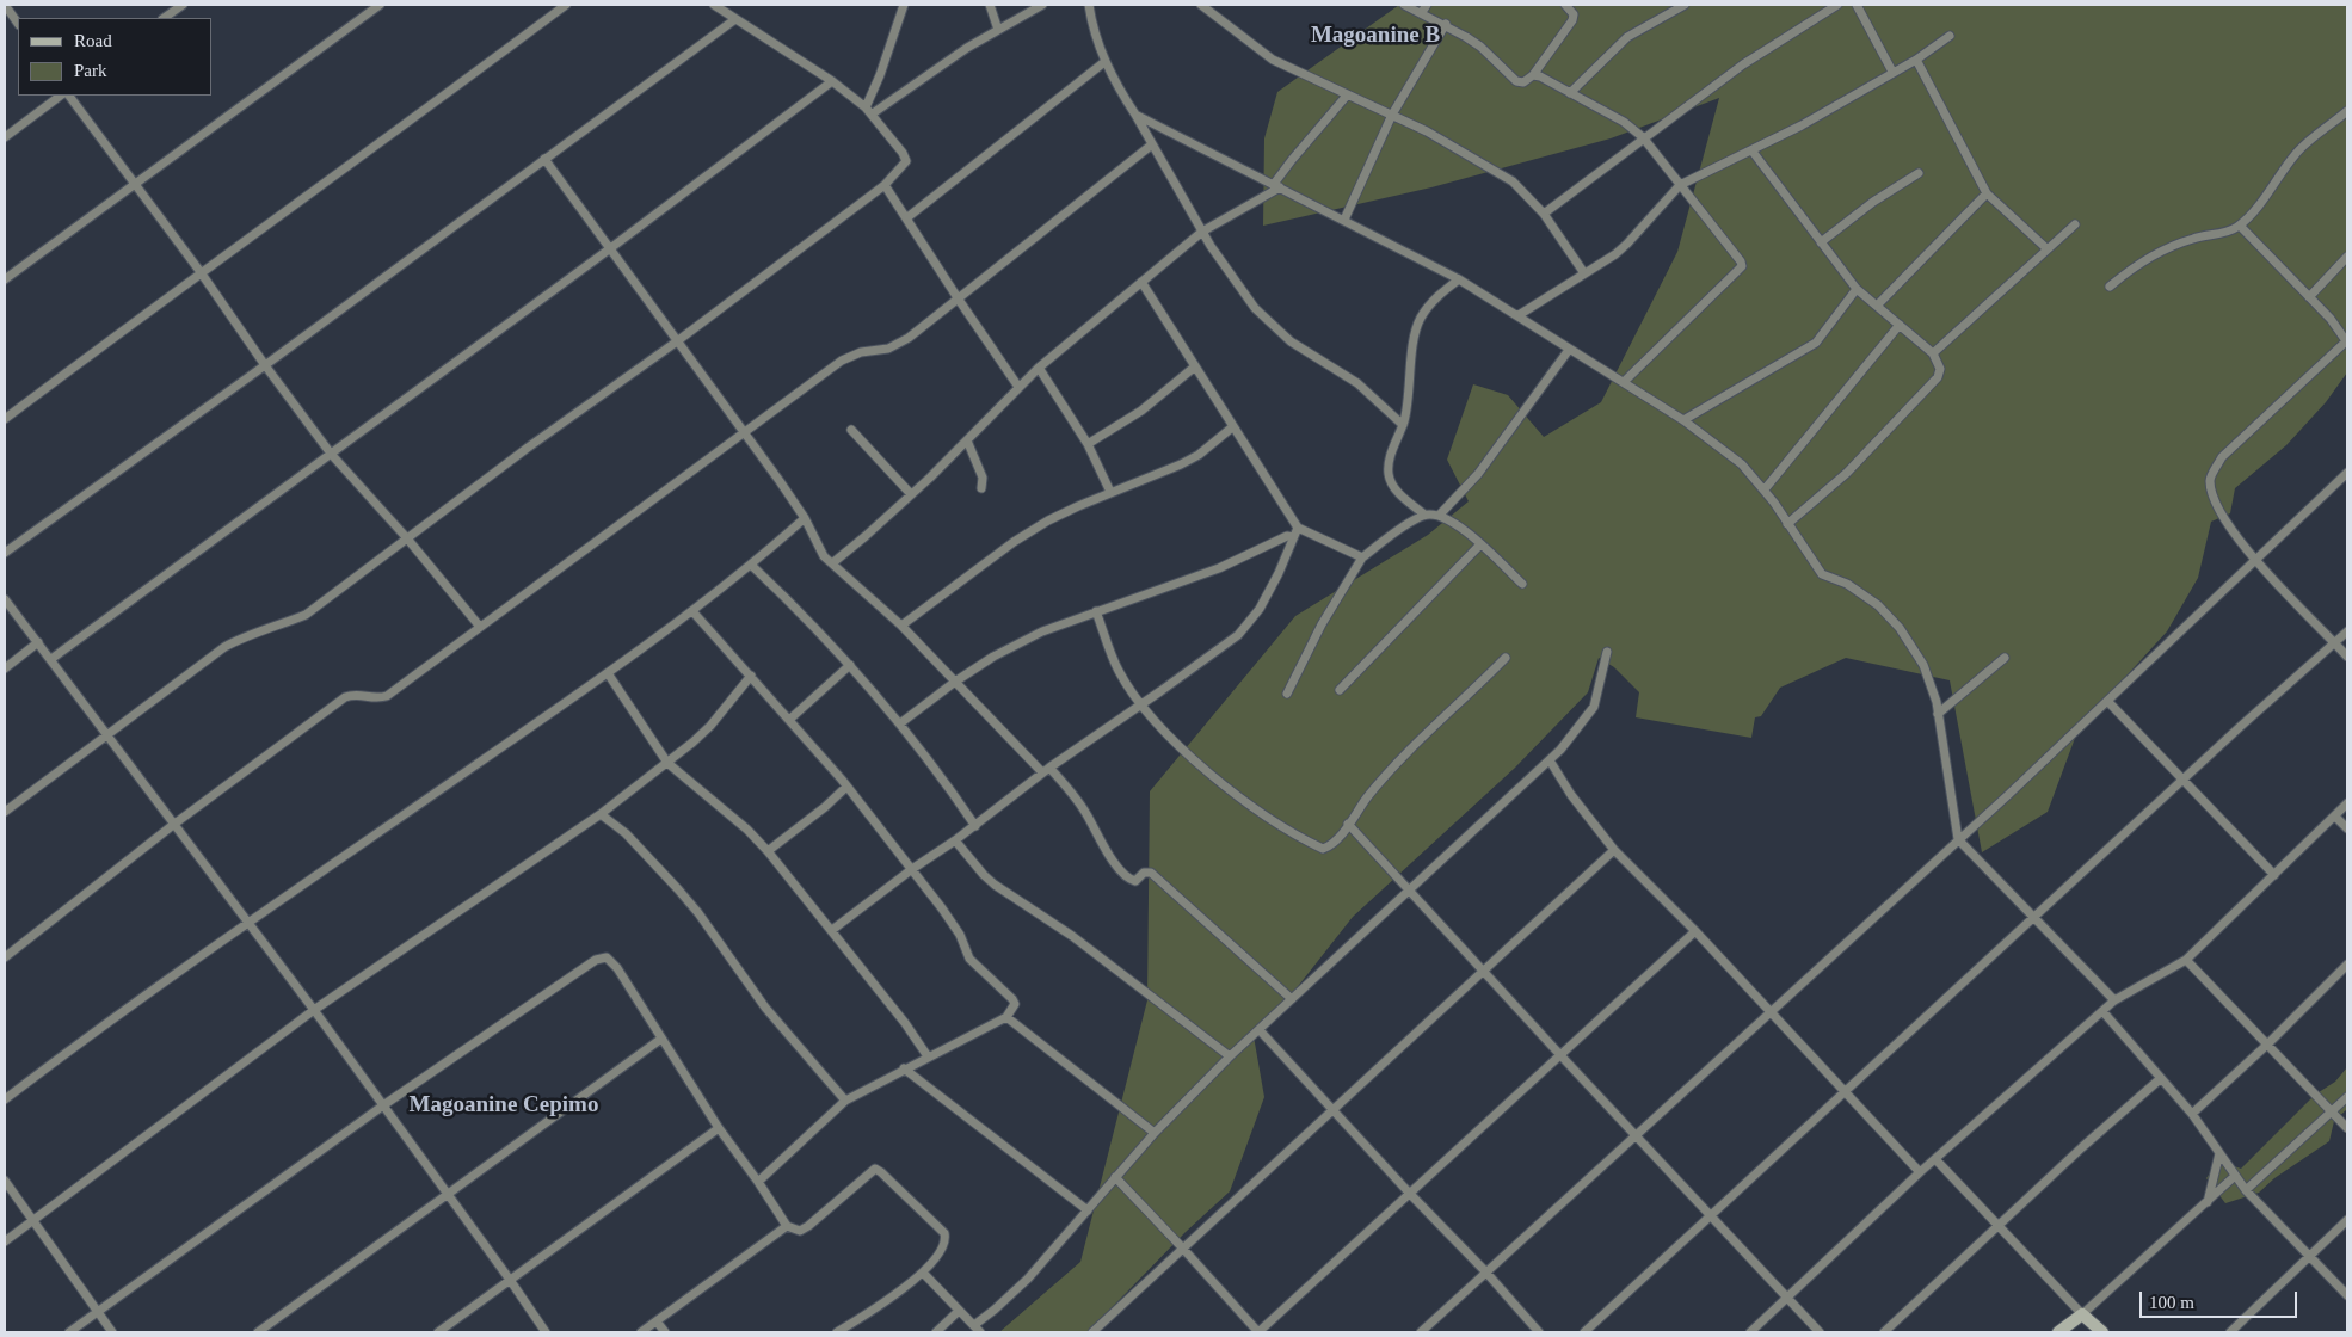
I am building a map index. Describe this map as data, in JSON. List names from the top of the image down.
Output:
{
  "districts": ["Magoanine B", "Magoanine Cepimo"],
  "legend": ["Road", "Park"],
  "scale_bar": "100 m"
}
